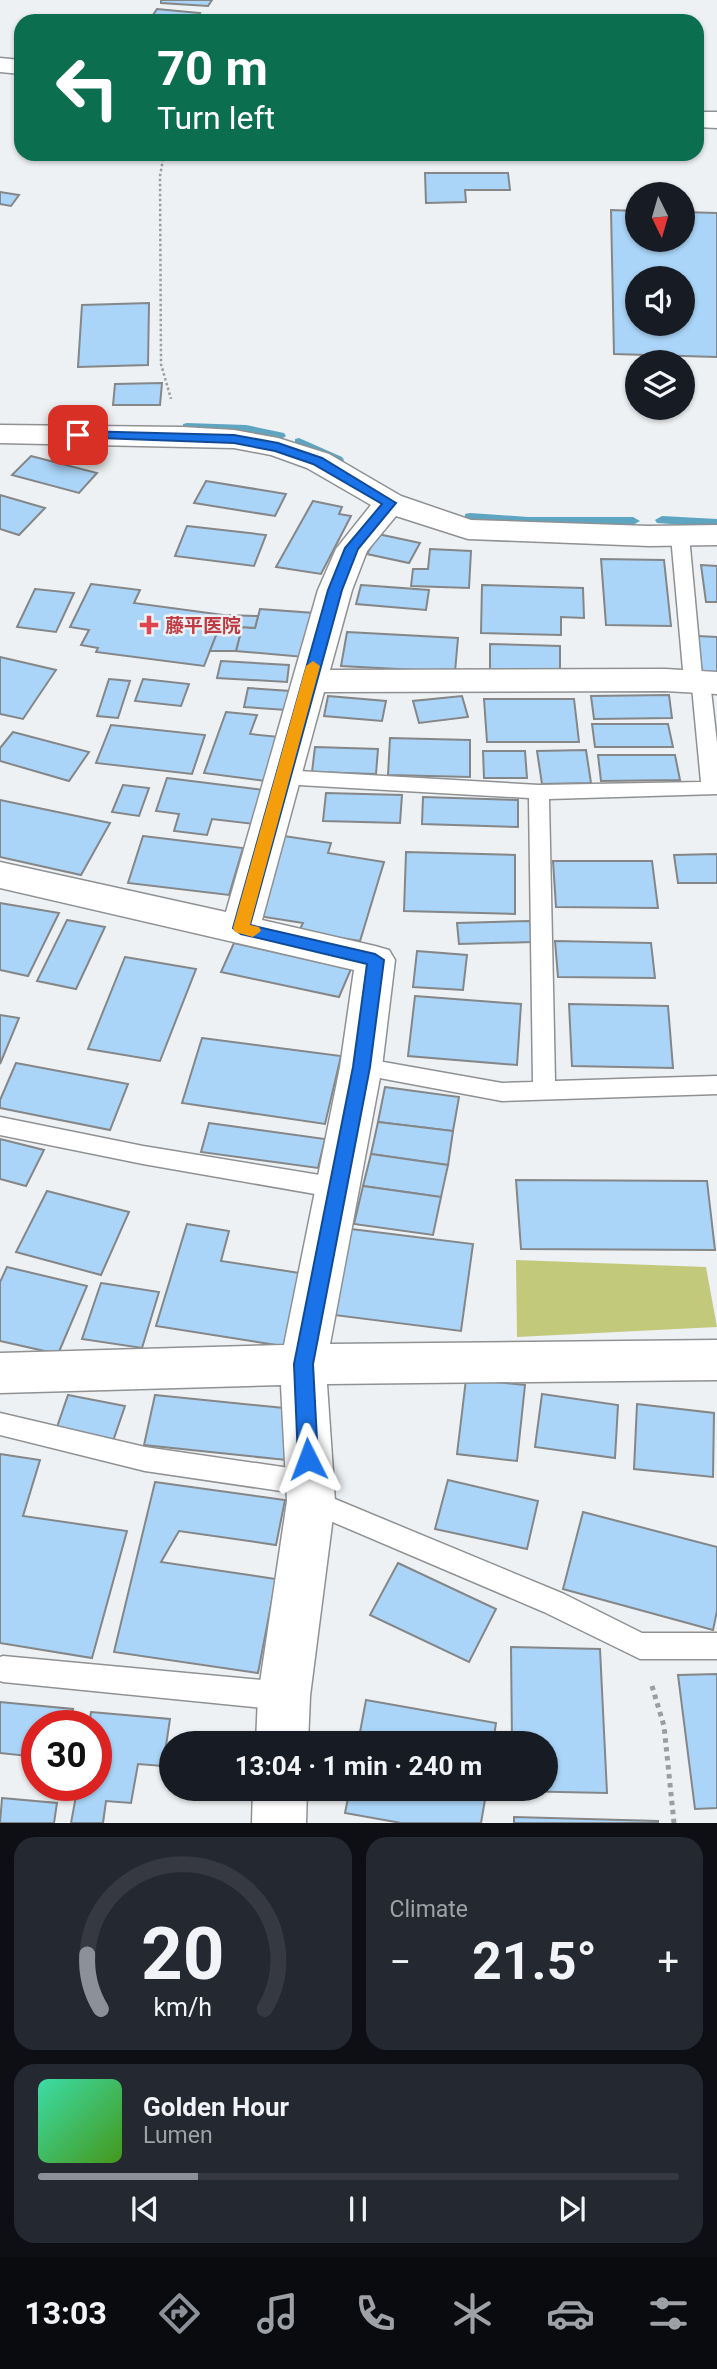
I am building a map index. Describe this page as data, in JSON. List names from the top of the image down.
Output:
{
  "places": {
    "health": ["藤平医院"]
  },
  "north": "bottom",
  "page": {
    "turn": ["70 m", "Turn left"],
    "limit": "30",
    "trip": "13:04 · 1 min · 240 m",
    "tile": "Climate",
    "heat": ["−", "21.5°", "+"],
    "song": ["Golden Hour", "Lumen"],
    "tabs": "13:03",
    "gauge": ["20", "km/h"]
  }
}
